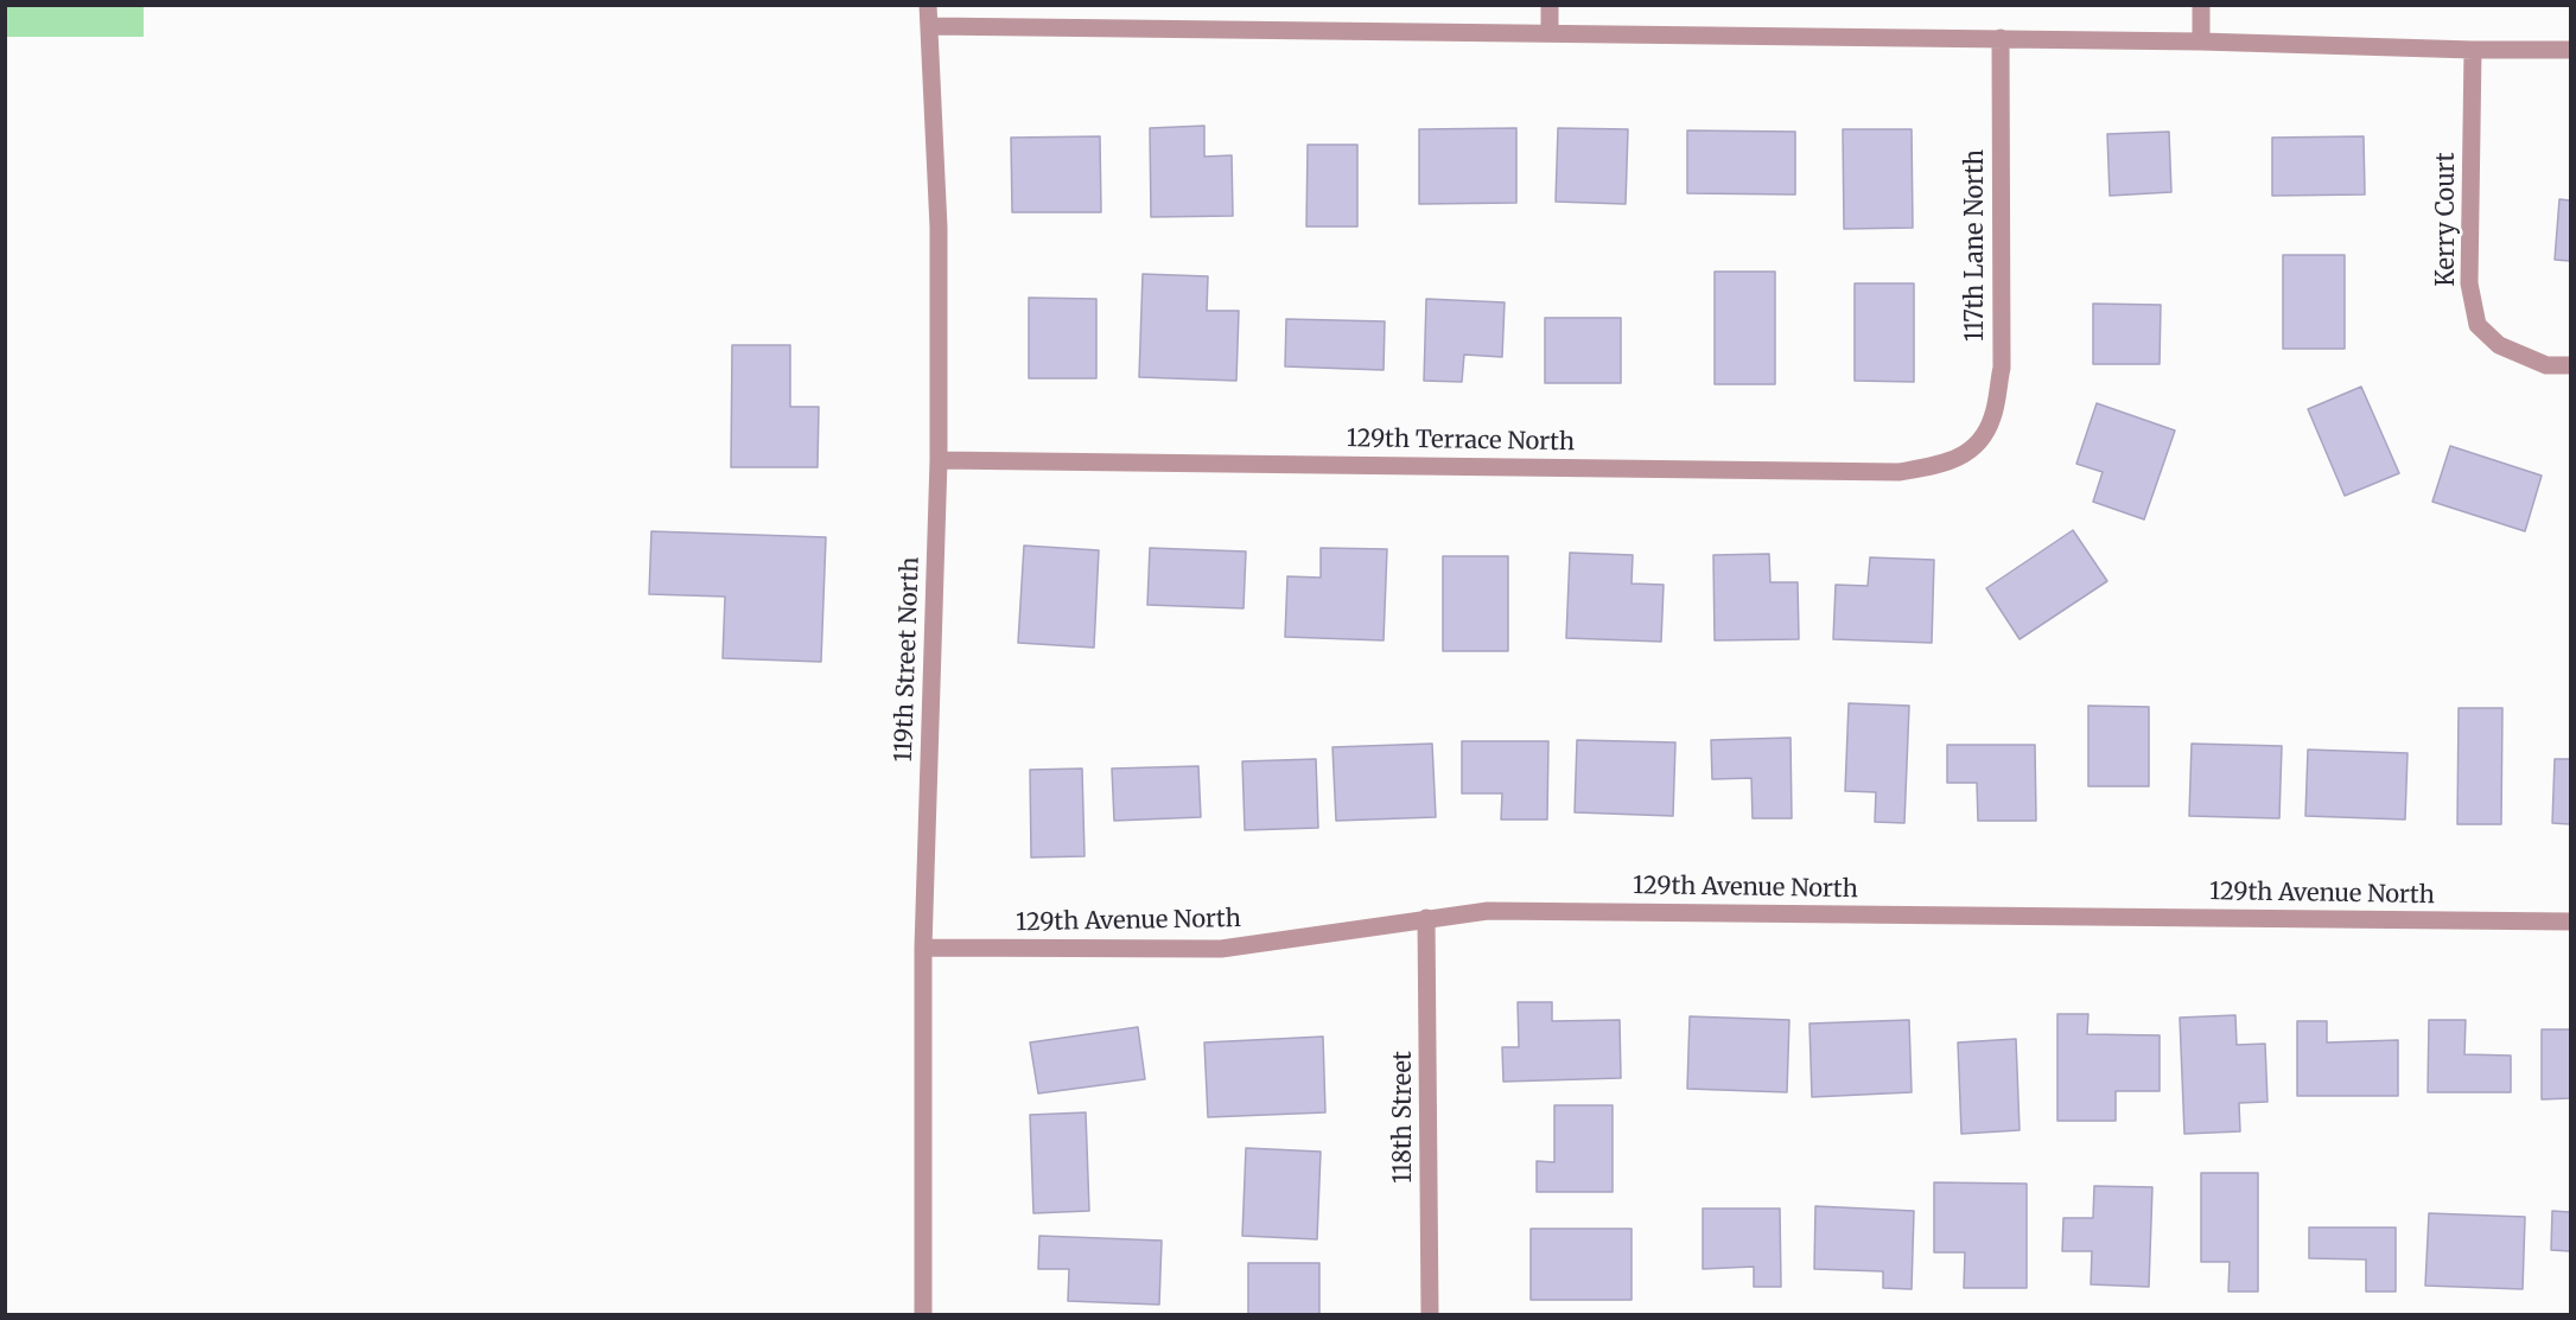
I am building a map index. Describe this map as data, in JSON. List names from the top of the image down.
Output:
{
  "streets": {
    "street": [
      "Kerry Court",
      "117th Lane North",
      "129th Terrace North",
      "119th Street North",
      "129th Avenue North",
      "118th Street"
    ]
  },
  "crossings": [
    ["117th Lane North", "129th Terrace North"],
    ["129th Terrace North", "119th Street North"],
    ["119th Street North", "129th Avenue North"],
    ["129th Avenue North", "118th Street"]
  ]
}
